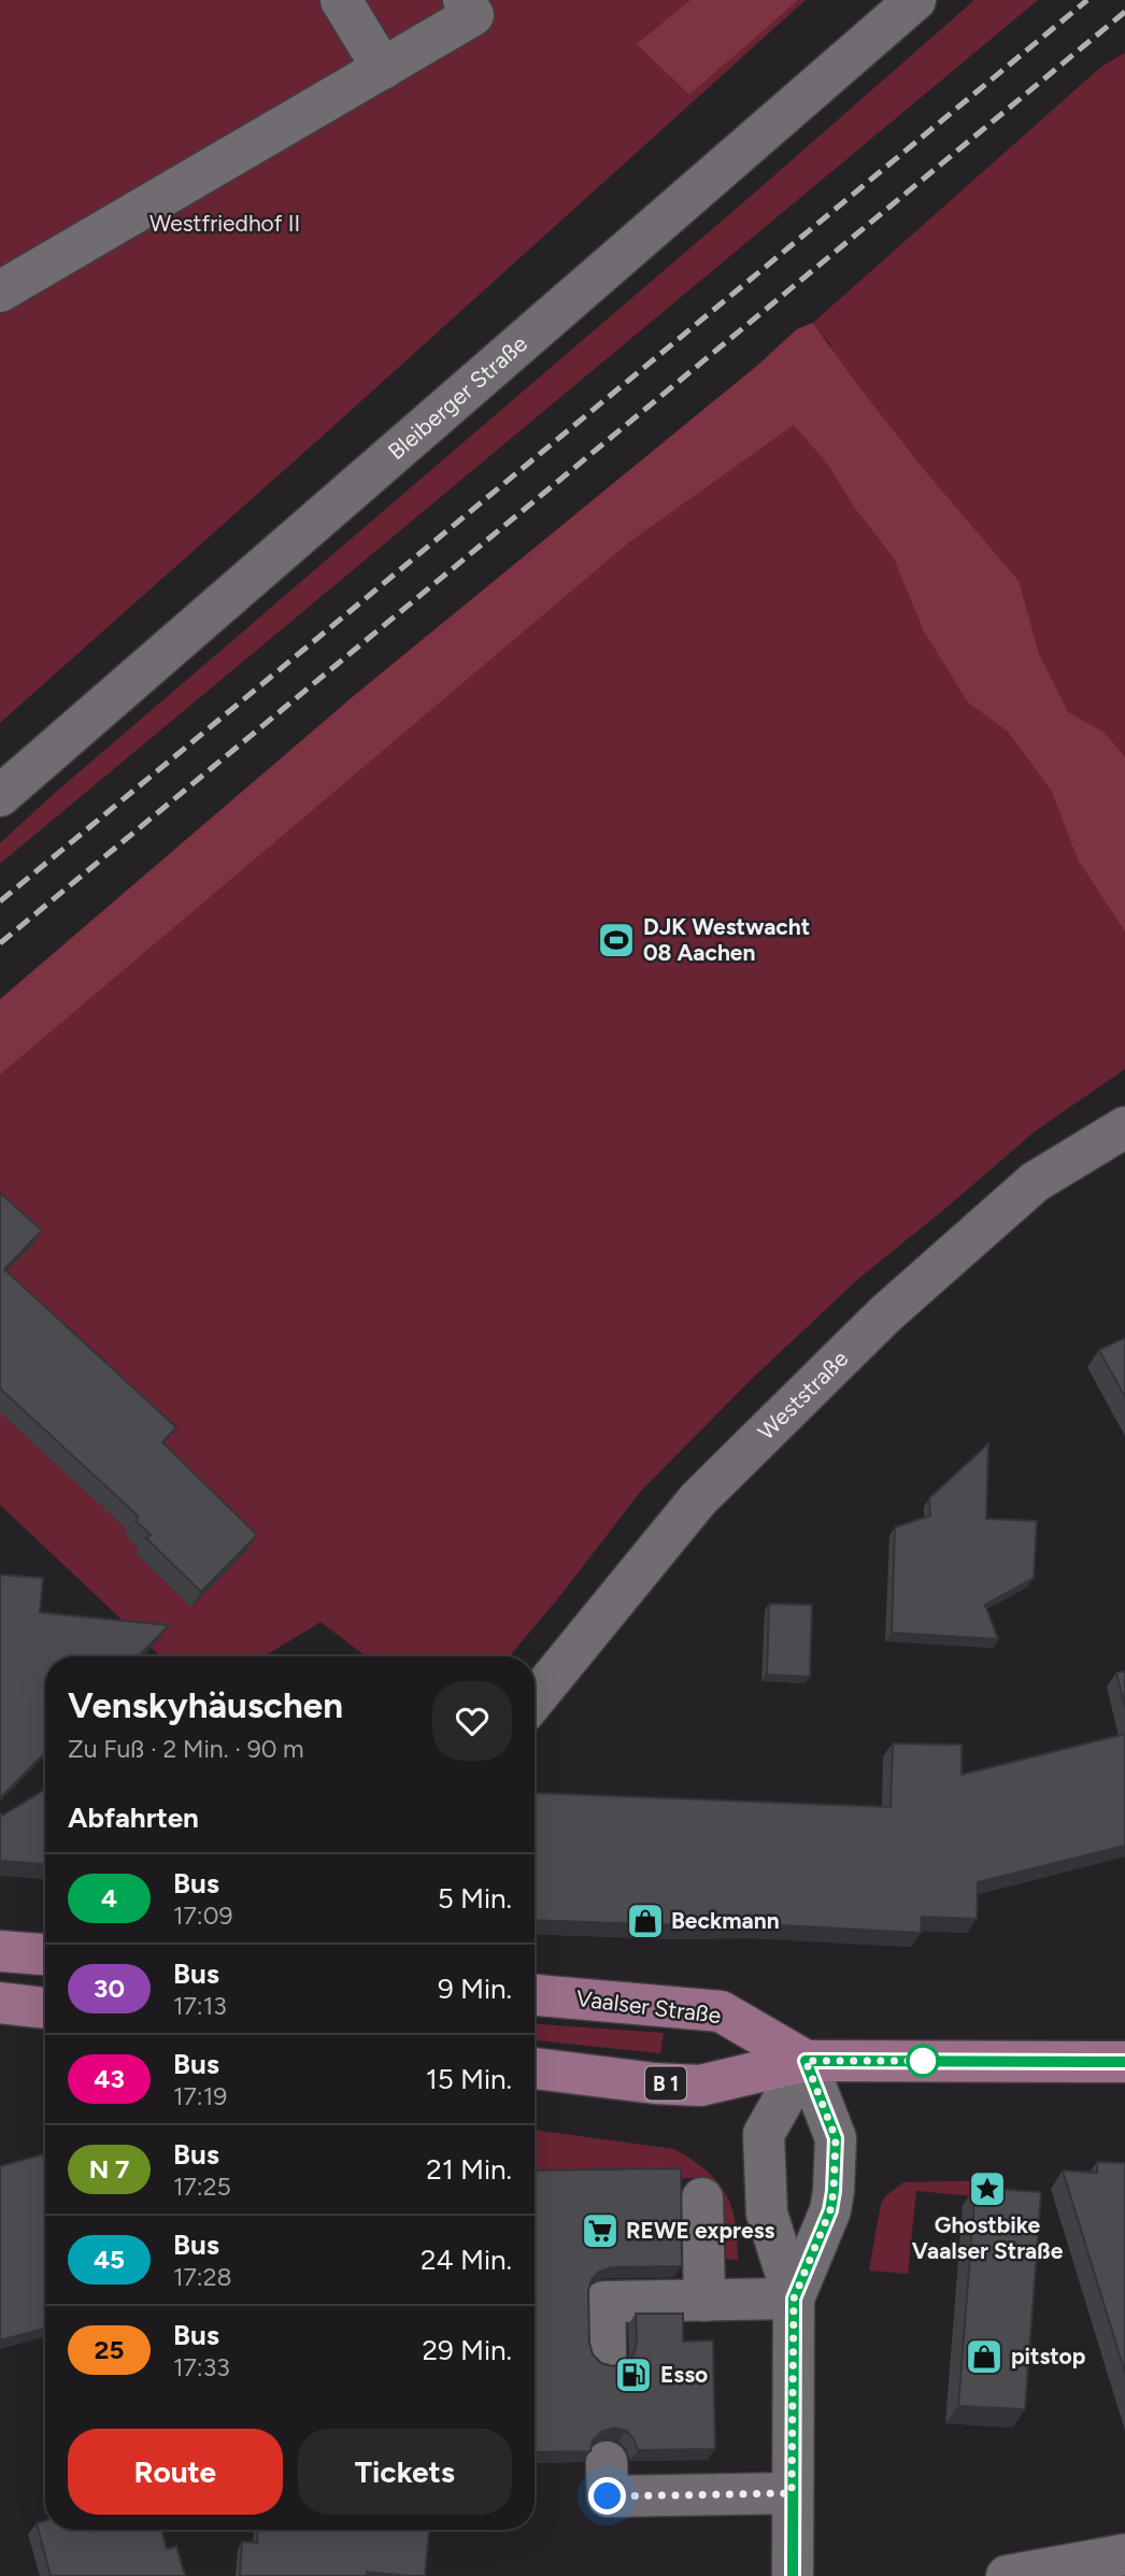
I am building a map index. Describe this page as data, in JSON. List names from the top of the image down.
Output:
{
  "streets": {
    "main road": ["Vaalser Straße", "B 1"],
    "street": ["Bleiberger Straße", "Weststraße"]
  },
  "crossings": [
    ["Vaalser Straße", "B 1"]
  ],
  "parks": ["Westfriedhof II"],
  "places": {
    "sports": ["DJK Westwacht 08 Aachen"],
    "shop": ["Beckmann", "pitstop"],
    "place": ["Ghostbike Vaalser Straße"],
    "supermarket": ["REWE express"],
    "fuel station": ["Esso"]
  },
  "lines": ["bus line 4"],
  "page": {
    "heading": [
      ["Venskyhäuschen", "Zu Fuß · 2 Min. · 90 m"],
      "Abfahrten"
    ],
    "list": [
      {
        "mark": "4",
        "name": "Bus",
        "note": "17:09",
        "value": "5 Min."
      },
      {
        "mark": "30",
        "name": "Bus",
        "note": "17:13",
        "value": "9 Min."
      },
      {
        "mark": "43",
        "name": "Bus",
        "note": "17:19",
        "value": "15 Min."
      },
      {
        "mark": "N 7",
        "name": "Bus",
        "note": "17:25",
        "value": "21 Min."
      },
      {
        "mark": "45",
        "name": "Bus",
        "note": "17:28",
        "value": "24 Min."
      },
      {
        "mark": "25",
        "name": "Bus",
        "note": "17:33",
        "value": "29 Min."
      }
    ],
    "buttons": ["Route", "Tickets"]
  }
}
